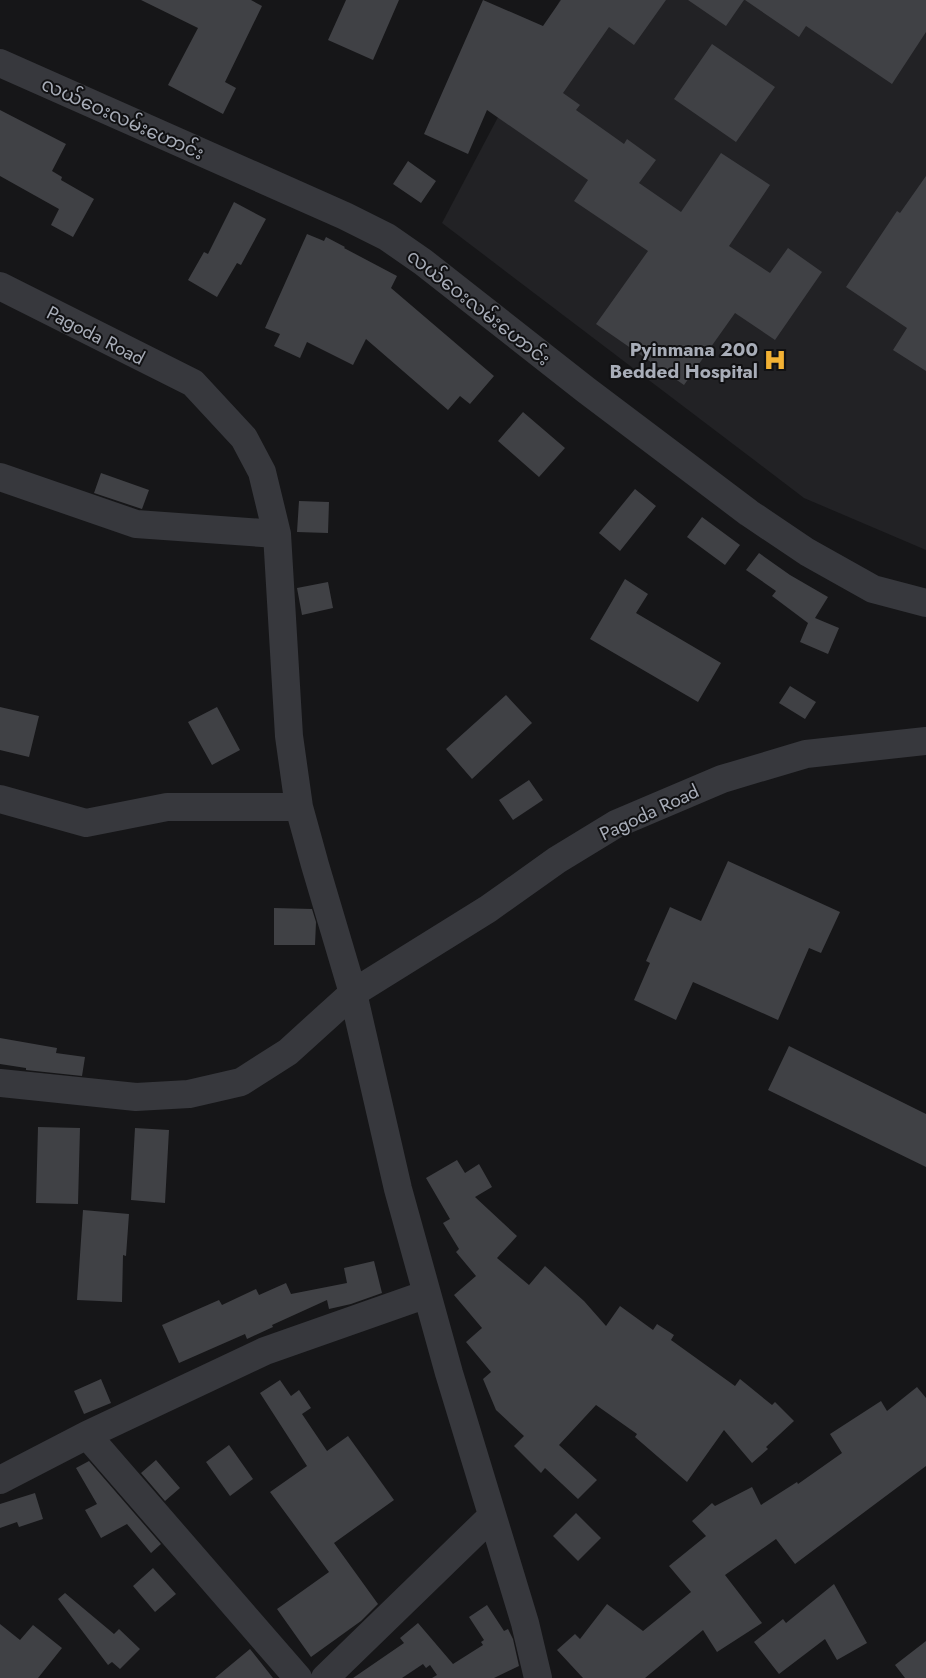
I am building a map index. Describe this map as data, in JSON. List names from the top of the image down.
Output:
{
  "streets": {
    "street": ["လယ်ဝေးလမ်းဟောင်း", "Pagoda Road"]
  },
  "places": {
    "hospital": ["Pyinmana 200 Bedded Hospital"]
  }
}
